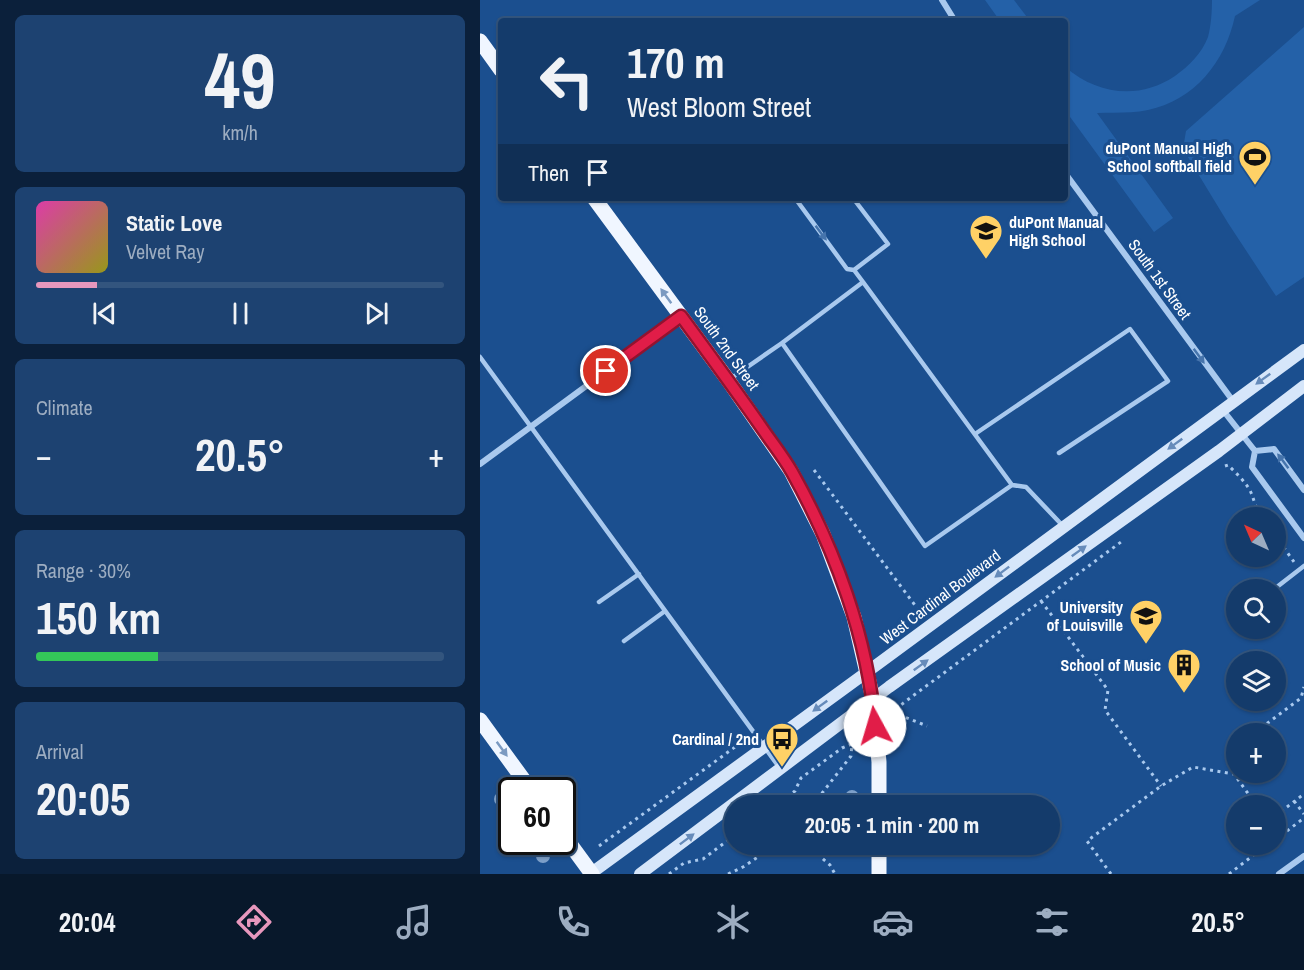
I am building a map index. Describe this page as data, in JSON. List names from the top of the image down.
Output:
{
  "streets": {
    "main road": ["South 2nd Street", "West Cardinal Boulevard"],
    "street": ["South 1st Street"]
  },
  "crossings": [
    ["South 1st Street", "West Cardinal Boulevard"],
    ["South 2nd Street", "West Cardinal Boulevard"]
  ],
  "one_way": ["South 1st Street"],
  "places": {
    "sports": ["duPont Manual High School softball field"],
    "school or university": ["duPont Manual High School", "University of Louisville"],
    "building": ["School of Music"],
    "bus stop": ["Cardinal / 2nd"]
  },
  "north": "top left",
  "page": {
    "tile": [
      ["49", "km/h"],
      "Climate",
      ["Range · 30%", "150 km"],
      ["Arrival", "20:05"]
    ],
    "turn": ["170 m", "West Bloom Street"],
    "then": "Then",
    "song": ["Static Love", "Velvet Ray"],
    "heat": ["−", "20.5°", "+"],
    "map_buttons": ["+", "−"],
    "limit": "60",
    "trip": "20:05 · 1 min · 200 m",
    "tabs": ["20:04", "20.5°"]
  }
}
